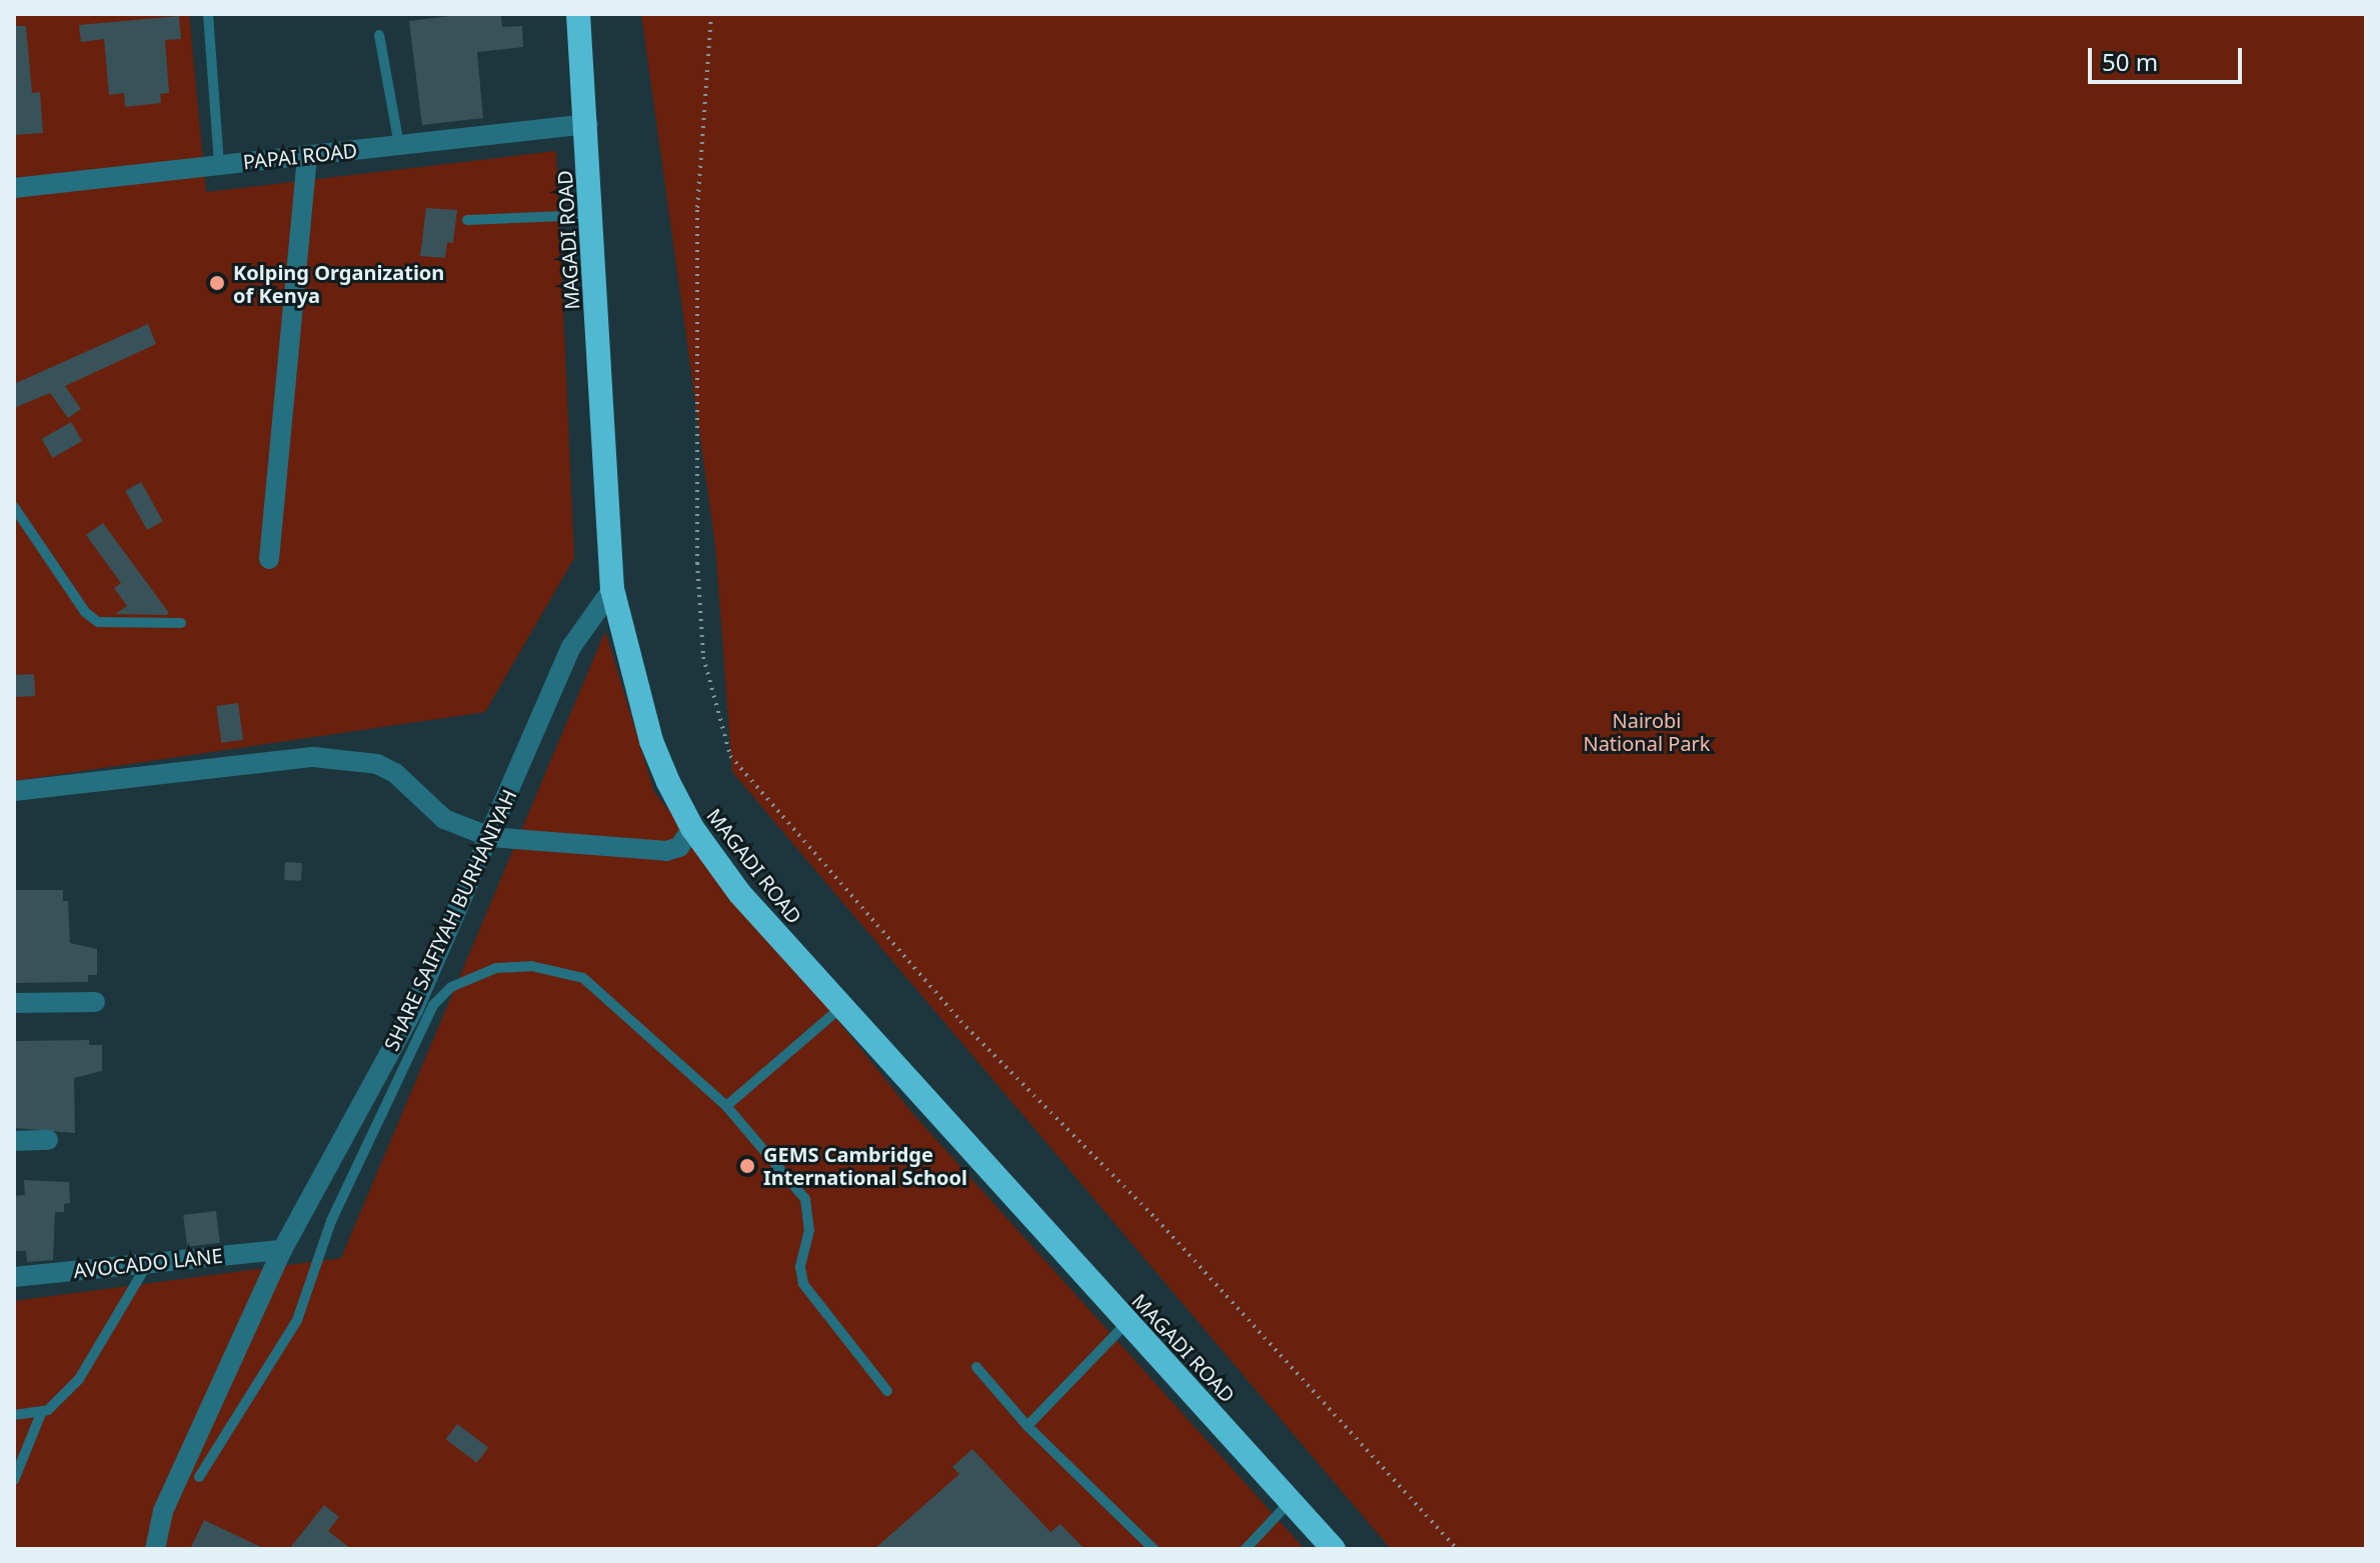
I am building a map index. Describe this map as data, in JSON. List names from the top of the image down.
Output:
{
  "streets": {
    "highway": ["MAGADI ROAD"],
    "street": ["PAPAI ROAD", "SHARE SAIFIYAH BURHANIYAH", "AVOCADO LANE"]
  },
  "crossings": [
    ["PAPAI ROAD", "MAGADI ROAD"],
    ["MAGADI ROAD", "SHARE SAIFIYAH BURHANIYAH"],
    ["SHARE SAIFIYAH BURHANIYAH", "AVOCADO LANE"]
  ],
  "parks": ["Nairobi National Park"],
  "places": ["Kolping Organization of Kenya", "GEMS Cambridge International School"],
  "scale_bar": "50 m"
}
